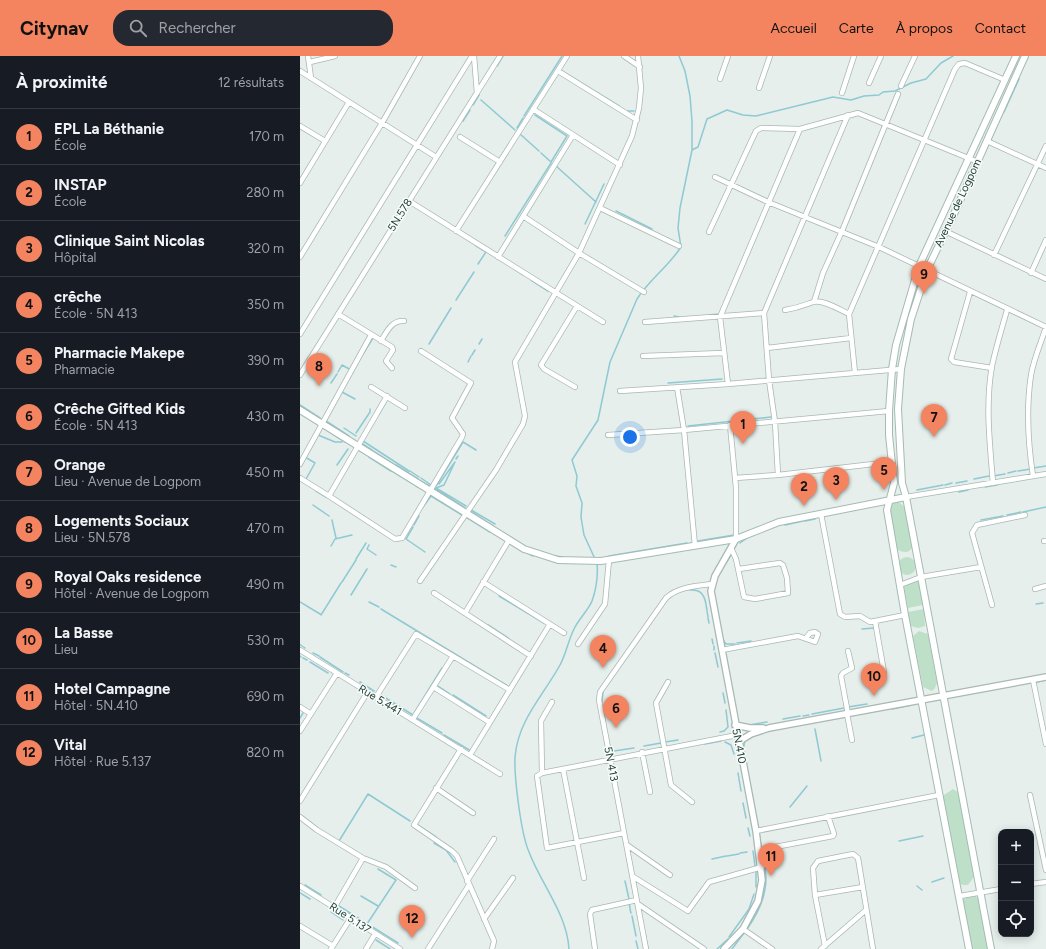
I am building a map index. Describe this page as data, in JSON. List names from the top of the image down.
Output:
{
  "streets": {
    "main road": ["Avenue de Logpom"],
    "street": [
      "5N.578",
      "Rue 5.441",
      "5N.410",
      "5N 413",
      "Rue 5.137"
    ]
  },
  "crossings": [
    ["5N.410", "5N 413"]
  ],
  "page": {
    "header": "Citynav",
    "search": "Rechercher",
    "nav": [
      "Accueil",
      "Carte",
      "À propos",
      "Contact"
    ],
    "heading": ["À proximité", "12 résultats"],
    "list": [
      {
        "mark": "1",
        "name": "EPL La Béthanie",
        "note": "École",
        "value": "170 m"
      },
      {
        "mark": "2",
        "name": "INSTAP",
        "note": "École",
        "value": "280 m"
      },
      {
        "mark": "3",
        "name": "Clinique Saint Nicolas",
        "note": "Hôpital",
        "value": "320 m"
      },
      {
        "mark": "4",
        "name": "crêche",
        "note": "École · 5N 413",
        "value": "350 m"
      },
      {
        "mark": "5",
        "name": "Pharmacie Makepe",
        "note": "Pharmacie",
        "value": "390 m"
      },
      {
        "mark": "6",
        "name": "Crêche Gifted Kids",
        "note": "École · 5N 413",
        "value": "430 m"
      },
      {
        "mark": "7",
        "name": "Orange",
        "note": "Lieu · Avenue de Logpom",
        "value": "450 m"
      },
      {
        "mark": "8",
        "name": "Logements Sociaux",
        "note": "Lieu · 5N.578",
        "value": "470 m"
      },
      {
        "mark": "9",
        "name": "Royal Oaks residence",
        "note": "Hôtel · Avenue de Logpom",
        "value": "490 m"
      },
      {
        "mark": "10",
        "name": "La Basse",
        "note": "Lieu",
        "value": "530 m"
      },
      {
        "mark": "11",
        "name": "Hotel Campagne",
        "note": "Hôtel · 5N.410",
        "value": "690 m"
      },
      {
        "mark": "12",
        "name": "Vital",
        "note": "Hôtel · Rue 5.137",
        "value": "820 m"
      }
    ],
    "pins": [
      "9",
      "8",
      "7",
      "1",
      "5",
      "3",
      "2",
      "4",
      "10",
      "6",
      "11",
      "12"
    ],
    "map_buttons": ["+", "−"]
  }
}
